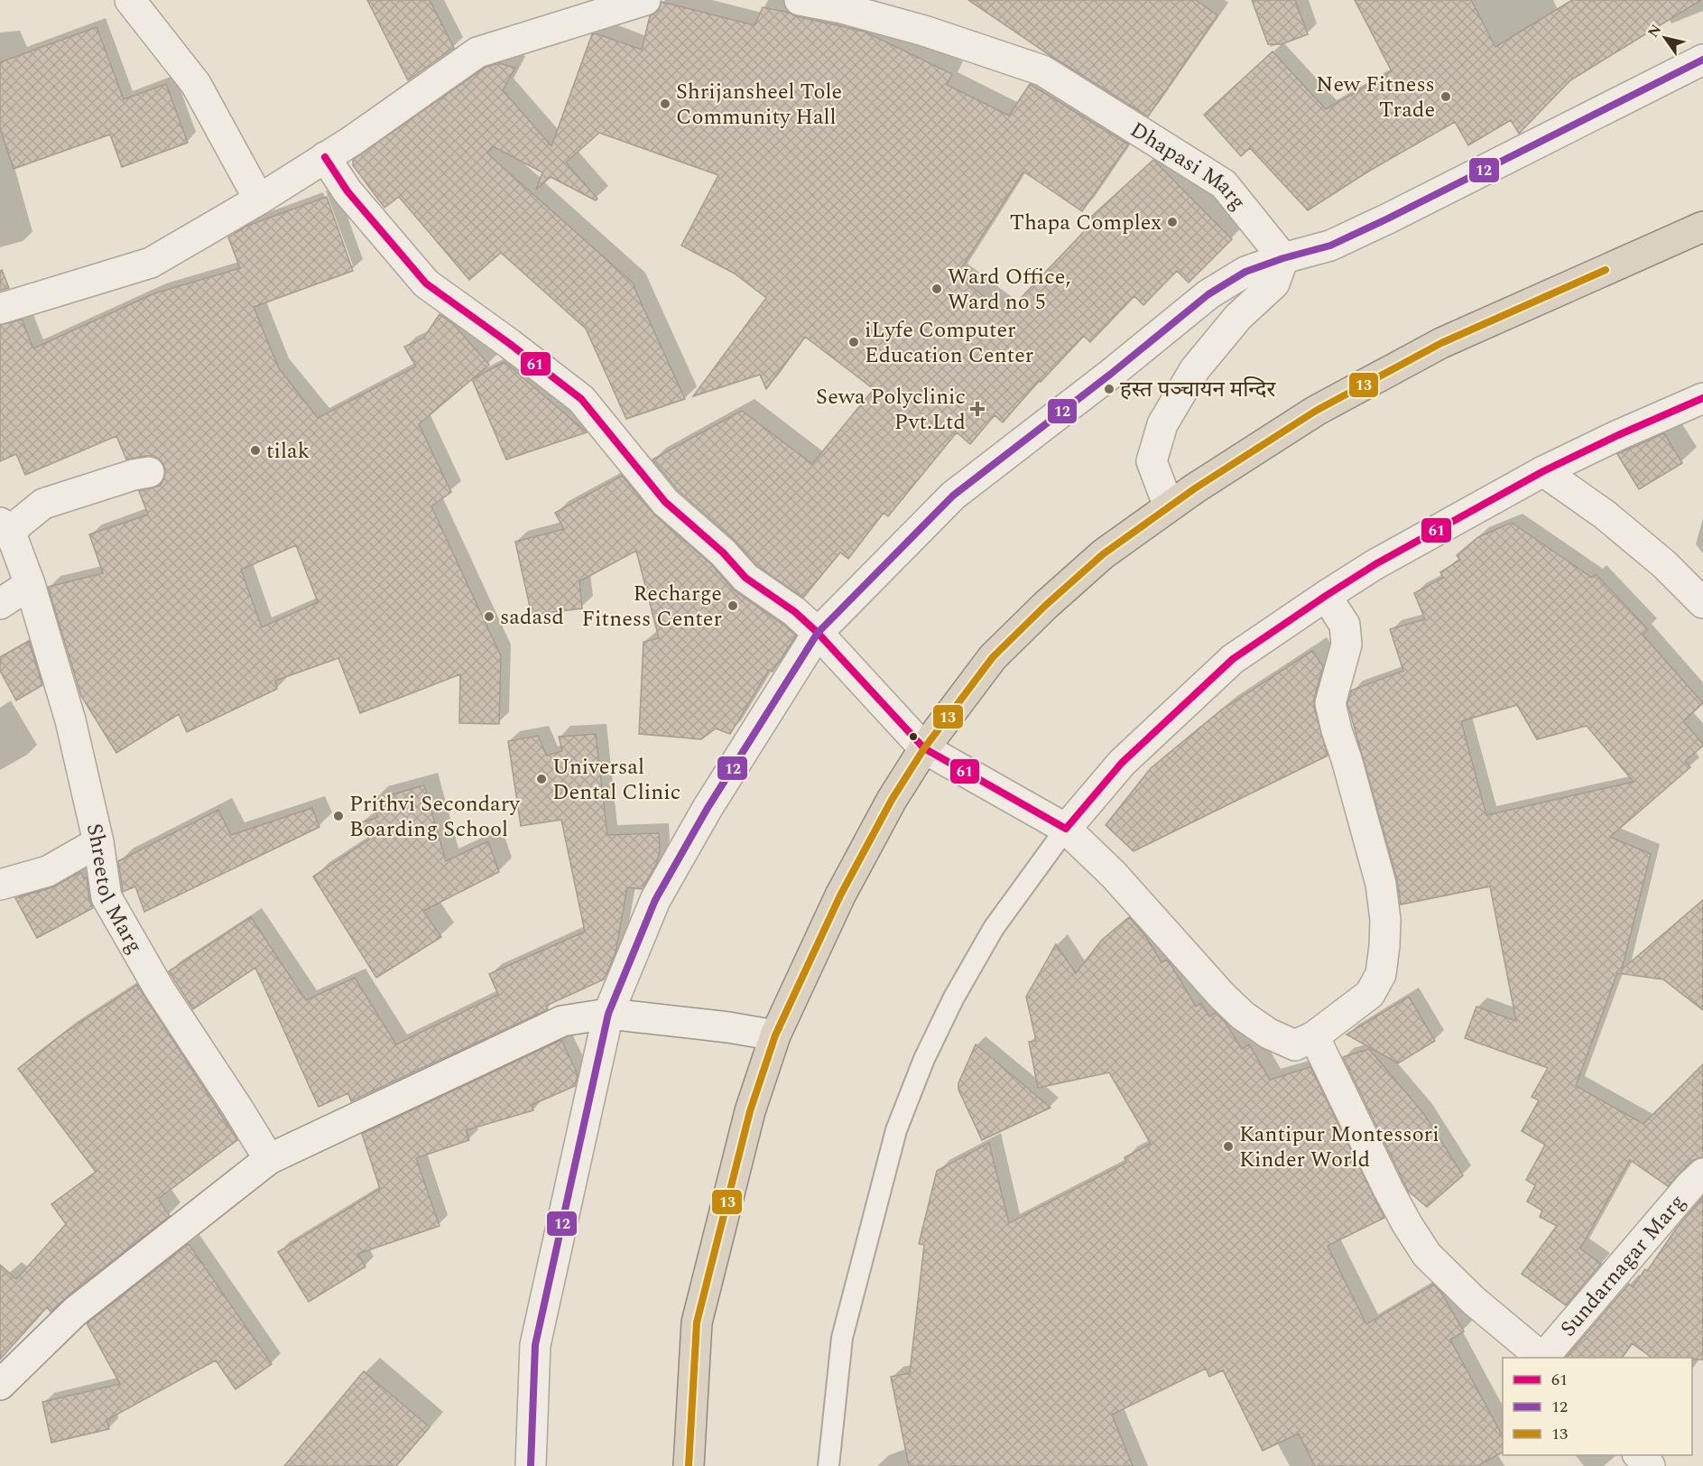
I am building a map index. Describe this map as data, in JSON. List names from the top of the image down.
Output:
{
  "streets": {
    "street": ["Dhapasi Marg", "Shreetol Marg", "Sundarnagar Marg"]
  },
  "places": {
    "other": [
      "New Fitness Trade",
      "Shrijansheel Tole Community Hall",
      "Thapa Complex",
      "Ward Office, Ward no 5",
      "iLyfe Computer Education Center",
      "हस्त पञ्चायन मन्दिर",
      "tilak",
      "Recharge Fitness Center",
      "sadasd",
      "Universal Dental Clinic",
      "Prithvi Secondary Boarding School",
      "Kantipur Montessori Kinder World"
    ],
    "health": ["Sewa Polyclinic Pvt.Ltd"]
  },
  "lines": ["transit line 12", "transit line 61", "transit line 13"],
  "legend": ["61", "12", "13"],
  "north": "top left"
}
